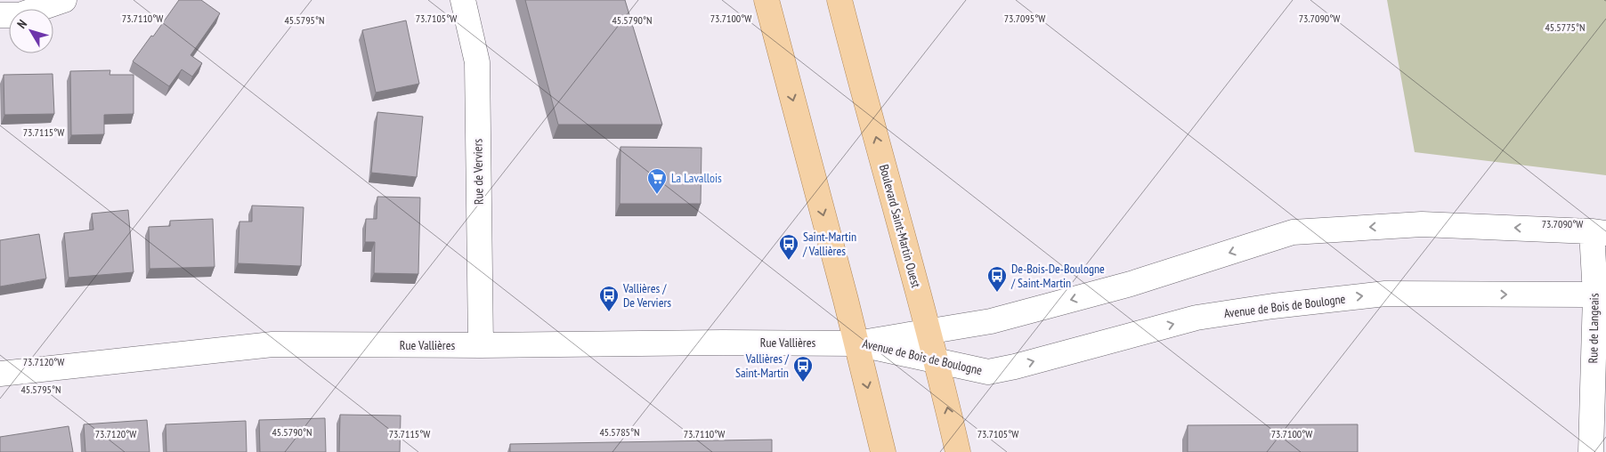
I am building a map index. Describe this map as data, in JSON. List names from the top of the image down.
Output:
{
  "streets": {
    "main road": ["Boulevard Saint-Martin Ouest"],
    "street": [
      "Rue de Verviers",
      "Avenue de Bois de Boulogne",
      "Rue de Langeais",
      "Rue Vallières"
    ]
  },
  "crossings": [
    ["Rue de Verviers", "Rue Vallières"],
    ["Boulevard Saint-Martin Ouest", "Avenue de Bois de Boulogne"],
    ["Avenue de Bois de Boulogne", "Rue de Langeais"],
    ["Avenue de Bois de Boulogne", "Rue Vallières"]
  ],
  "places": {
    "supermarket": ["La Lavallois"],
    "bus stop": [
      "Saint-Martin / Vallières",
      "De-Bois-De-Boulogne / Saint-Martin",
      "Vallières / De Verviers",
      "Vallières / Saint-Martin"
    ]
  },
  "north": "top left",
  "coordinates": [
    "73.7110°W",
    "73.7105°W",
    "73.7090°W",
    "73.7100°W",
    "73.7095°W",
    "45.5795°N",
    "45.5790°N",
    "45.5775°N",
    "73.7115°W",
    "73.7120°W",
    "45.5785°N"
  ]
}
